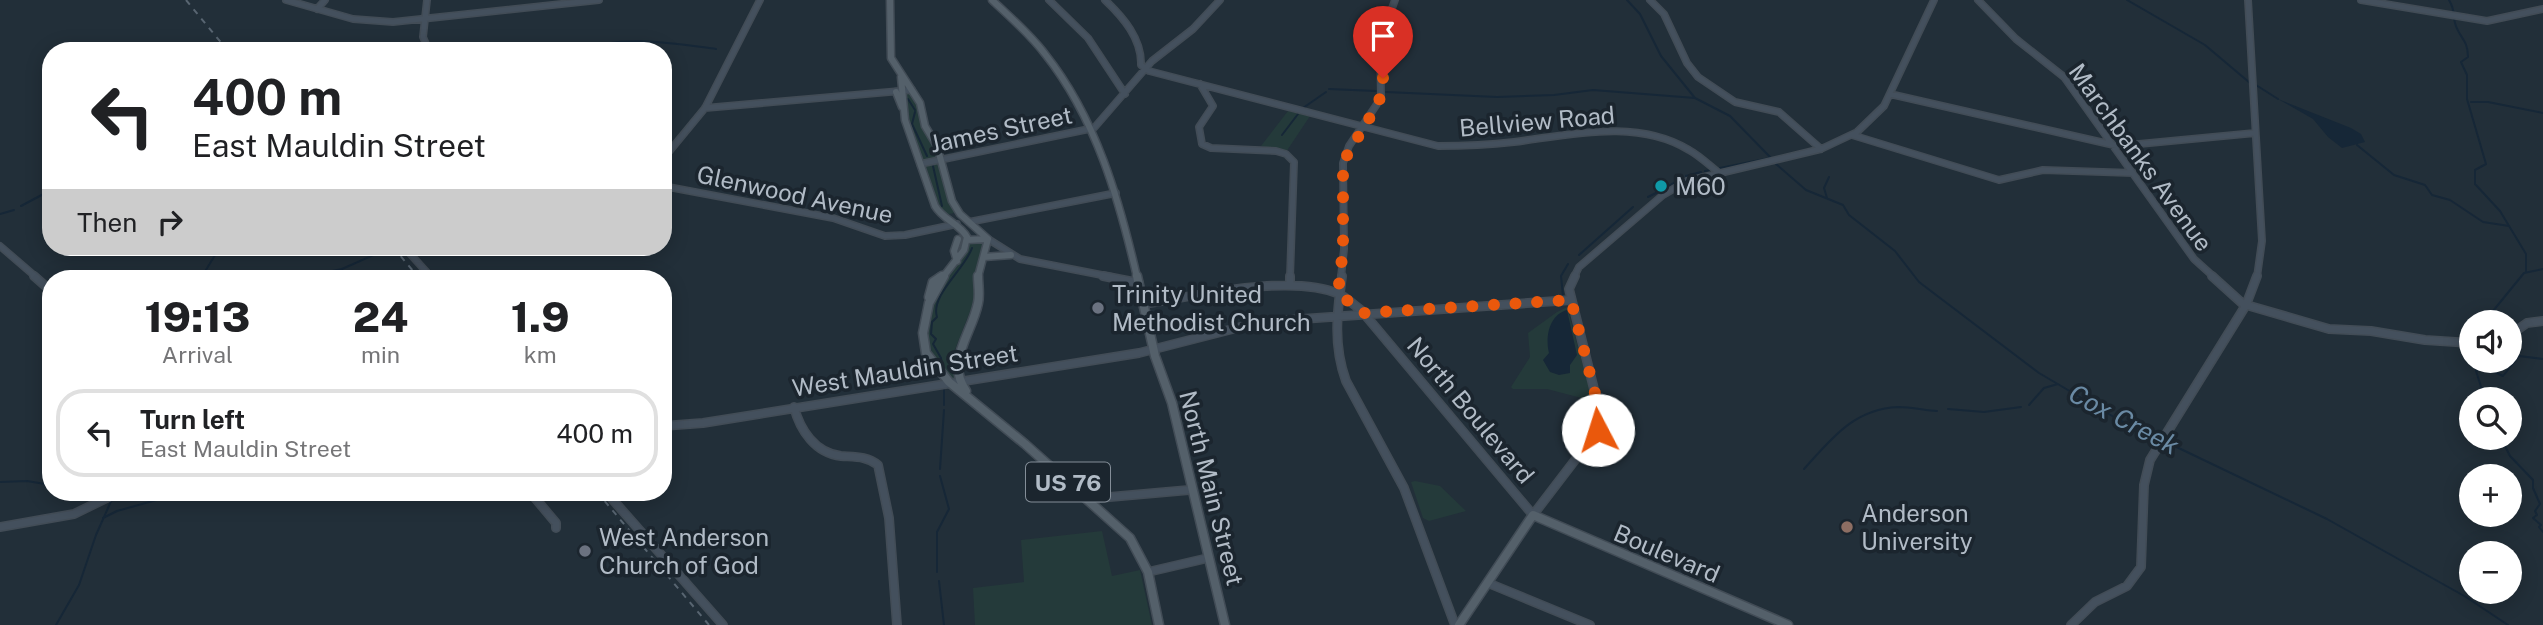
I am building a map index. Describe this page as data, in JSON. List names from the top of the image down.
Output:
{
  "streets": {
    "main road": ["US 76", "North Main Street", "Boulevard"],
    "street": [
      "Bellview Road",
      "James Street",
      "Marchbanks Avenue",
      "Glenwood Avenue",
      "West Mauldin Street",
      "North Boulevard"
    ]
  },
  "crossings": [
    ["James Street", "North Main Street"],
    ["West Mauldin Street", "North Boulevard"],
    ["West Mauldin Street", "US 76"],
    ["West Mauldin Street", "North Main Street"],
    ["North Boulevard", "North Main Street"],
    ["North Boulevard", "Boulevard"]
  ],
  "water": ["Cox Creek"],
  "places": [
    "M60",
    "Trinity United Methodist Church",
    "Anderson University",
    "West Anderson Church of God"
  ],
  "page": {
    "turn": ["400 m", "East Mauldin Street"],
    "then": "Then",
    "eta": [
      "19:13",
      "Arrival",
      "24",
      "min",
      "1.9",
      "km"
    ],
    "map_buttons": ["+", "−"],
    "list": [
      {
        "name": "Turn left",
        "note": "East Mauldin Street",
        "value": "400 m"
      }
    ]
  }
}
